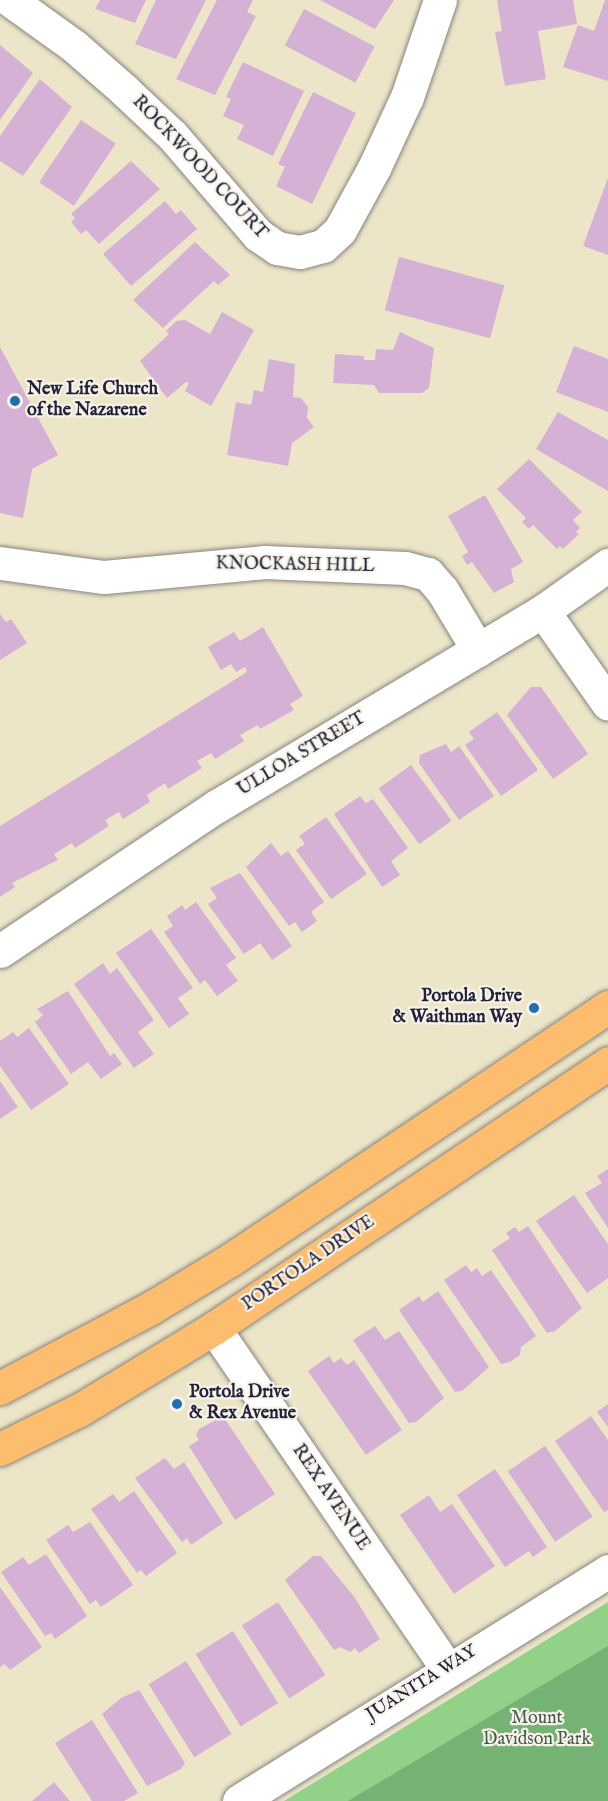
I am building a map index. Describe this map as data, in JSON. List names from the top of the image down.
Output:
{
  "streets": {
    "main road": ["PORTOLA DRIVE"],
    "street": [
      "ROCKWOOD COURT",
      "KNOCKASH HILL",
      "ULLOA STREET",
      "REX AVENUE",
      "JUANITA WAY"
    ]
  },
  "crossings": [
    ["KNOCKASH HILL", "ULLOA STREET"],
    ["PORTOLA DRIVE", "REX AVENUE"],
    ["REX AVENUE", "JUANITA WAY"]
  ],
  "parks": ["Mount Davidson Park"],
  "places": ["New Life Church of the Nazarene", "Portola Drive & Waithman Way", "Portola Drive & Rex Avenue"]
}
